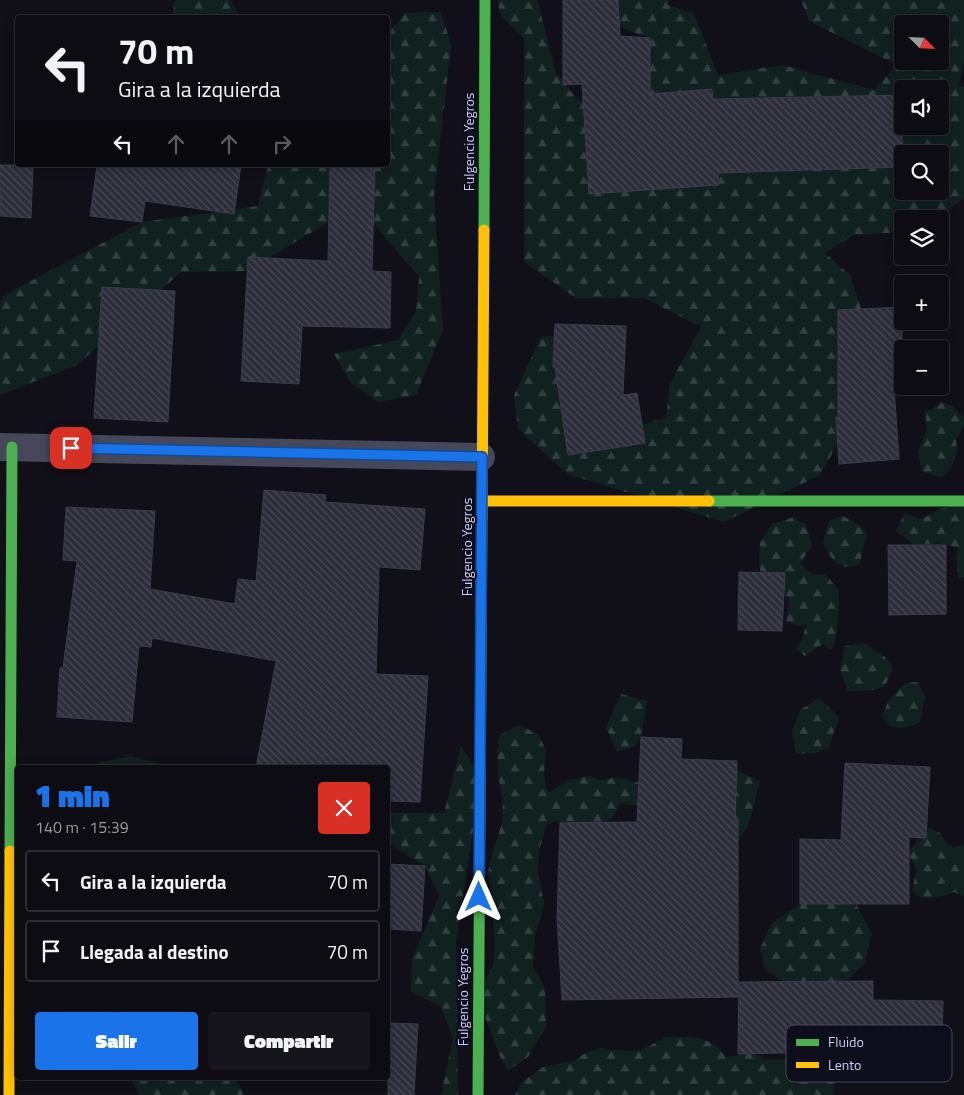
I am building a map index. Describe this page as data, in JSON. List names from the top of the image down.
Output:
{
  "streets": {
    "street": ["Fulgencio Yegros"]
  },
  "legend": ["Fluido", "Lento"],
  "north": "bottom right",
  "page": {
    "map_buttons": ["+", "−"],
    "turn": ["70 m", "Gira a la izquierda"],
    "heading": ["1 min", "140 m · 15:39"],
    "list": [
      {
        "name": "Gira a la izquierda",
        "value": "70 m"
      },
      {
        "name": "Llegada al destino",
        "value": "70 m"
      }
    ],
    "buttons": ["Salir", "Compartir"]
  }
}
